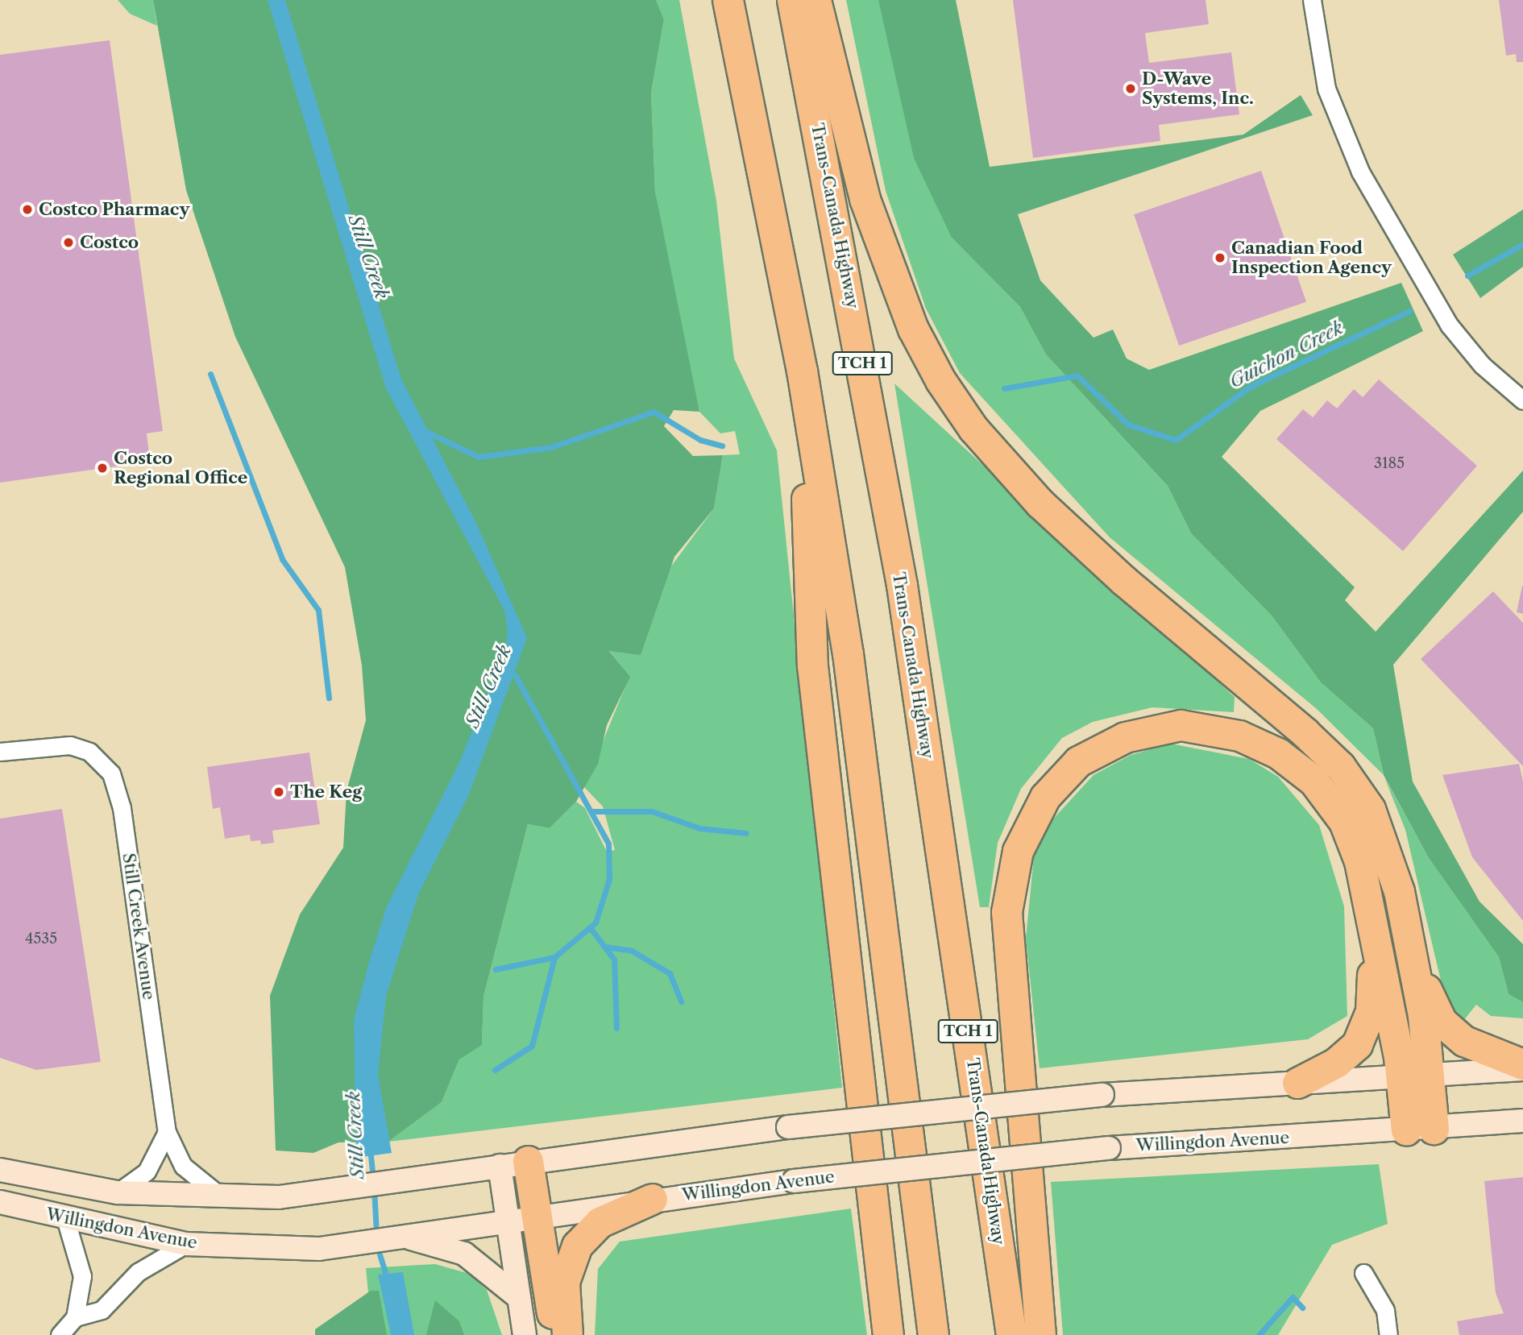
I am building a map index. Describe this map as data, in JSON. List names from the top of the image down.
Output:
{
  "streets": {
    "highway": ["Trans-Canada Highway", "TCH 1"],
    "main road": ["Willingdon Avenue"],
    "street": ["Still Creek Avenue"]
  },
  "crossings": [
    ["Still Creek Avenue", "Willingdon Avenue"]
  ],
  "water": ["Still Creek", "Guichon Creek"],
  "places": [
    "D-Wave Systems, Inc.",
    "Costco Pharmacy",
    "Costco",
    "Canadian Food Inspection Agency",
    "Costco Regional Office",
    "The Keg"
  ],
  "house_numbers": ["3185", "4535"]
}
